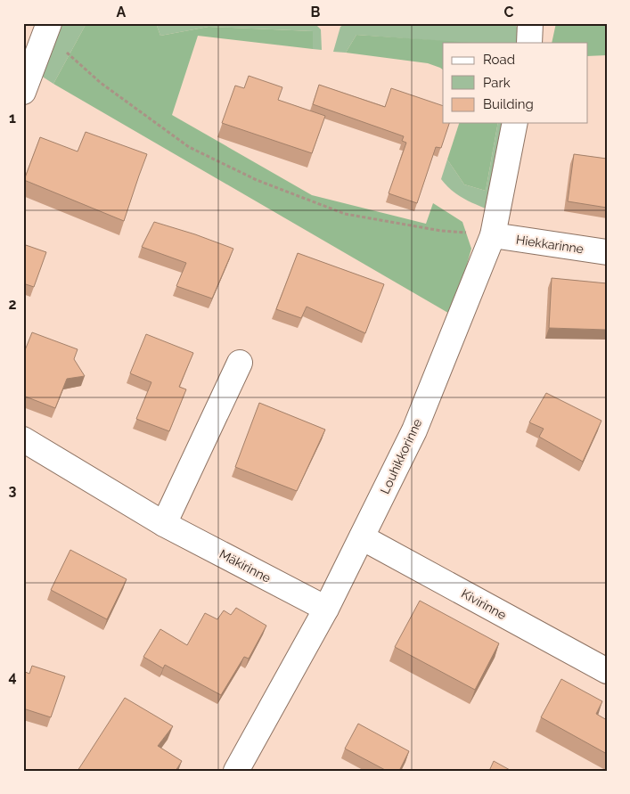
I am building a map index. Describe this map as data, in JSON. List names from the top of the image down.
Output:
{
  "streets": {
    "street": [
      "Hiekkarinne",
      "Louhikkorinne",
      "Mäkirinne",
      "Kivirinne"
    ]
  },
  "crossings": [
    ["Hiekkarinne", "Louhikkorinne"],
    ["Louhikkorinne", "Mäkirinne"],
    ["Louhikkorinne", "Kivirinne"]
  ],
  "legend": ["Road", "Park", "Building"],
  "grid": {
    "columns": ["A", "B", "C"],
    "rows": [
      "1",
      "2",
      "3",
      "4"
    ]
  }
}
